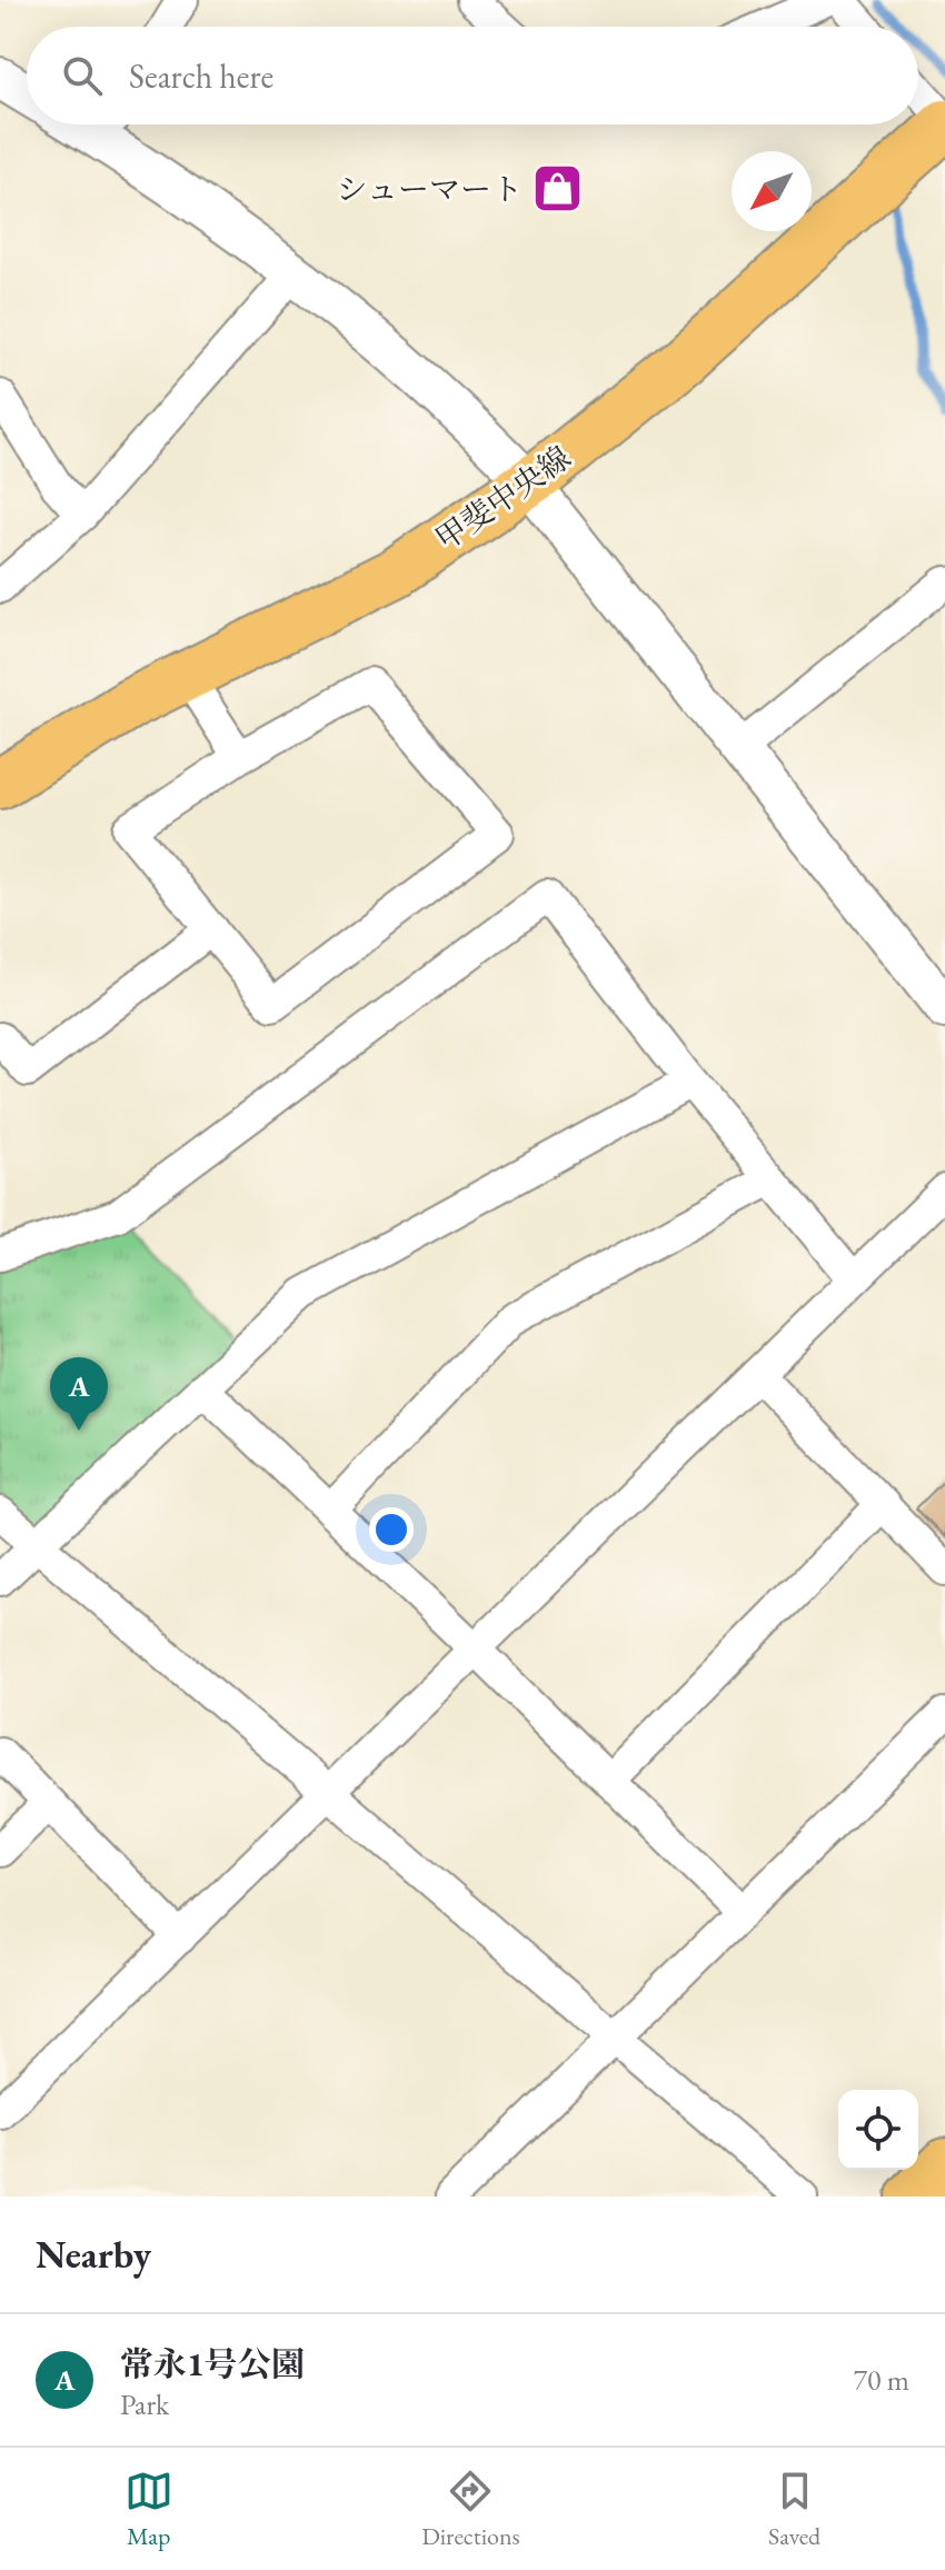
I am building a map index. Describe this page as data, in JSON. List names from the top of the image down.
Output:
{
  "streets": {
    "main road": ["甲斐中央線"]
  },
  "places": {
    "shop": ["シューマート"]
  },
  "north": "bottom left",
  "page": {
    "search": "Search here",
    "pins": "A",
    "heading": "Nearby",
    "list": [
      {
        "mark": "A",
        "name": "常永1号公園",
        "note": "Park",
        "value": "70 m"
      }
    ],
    "nav": ["Map", "Directions", "Saved"]
  }
}
